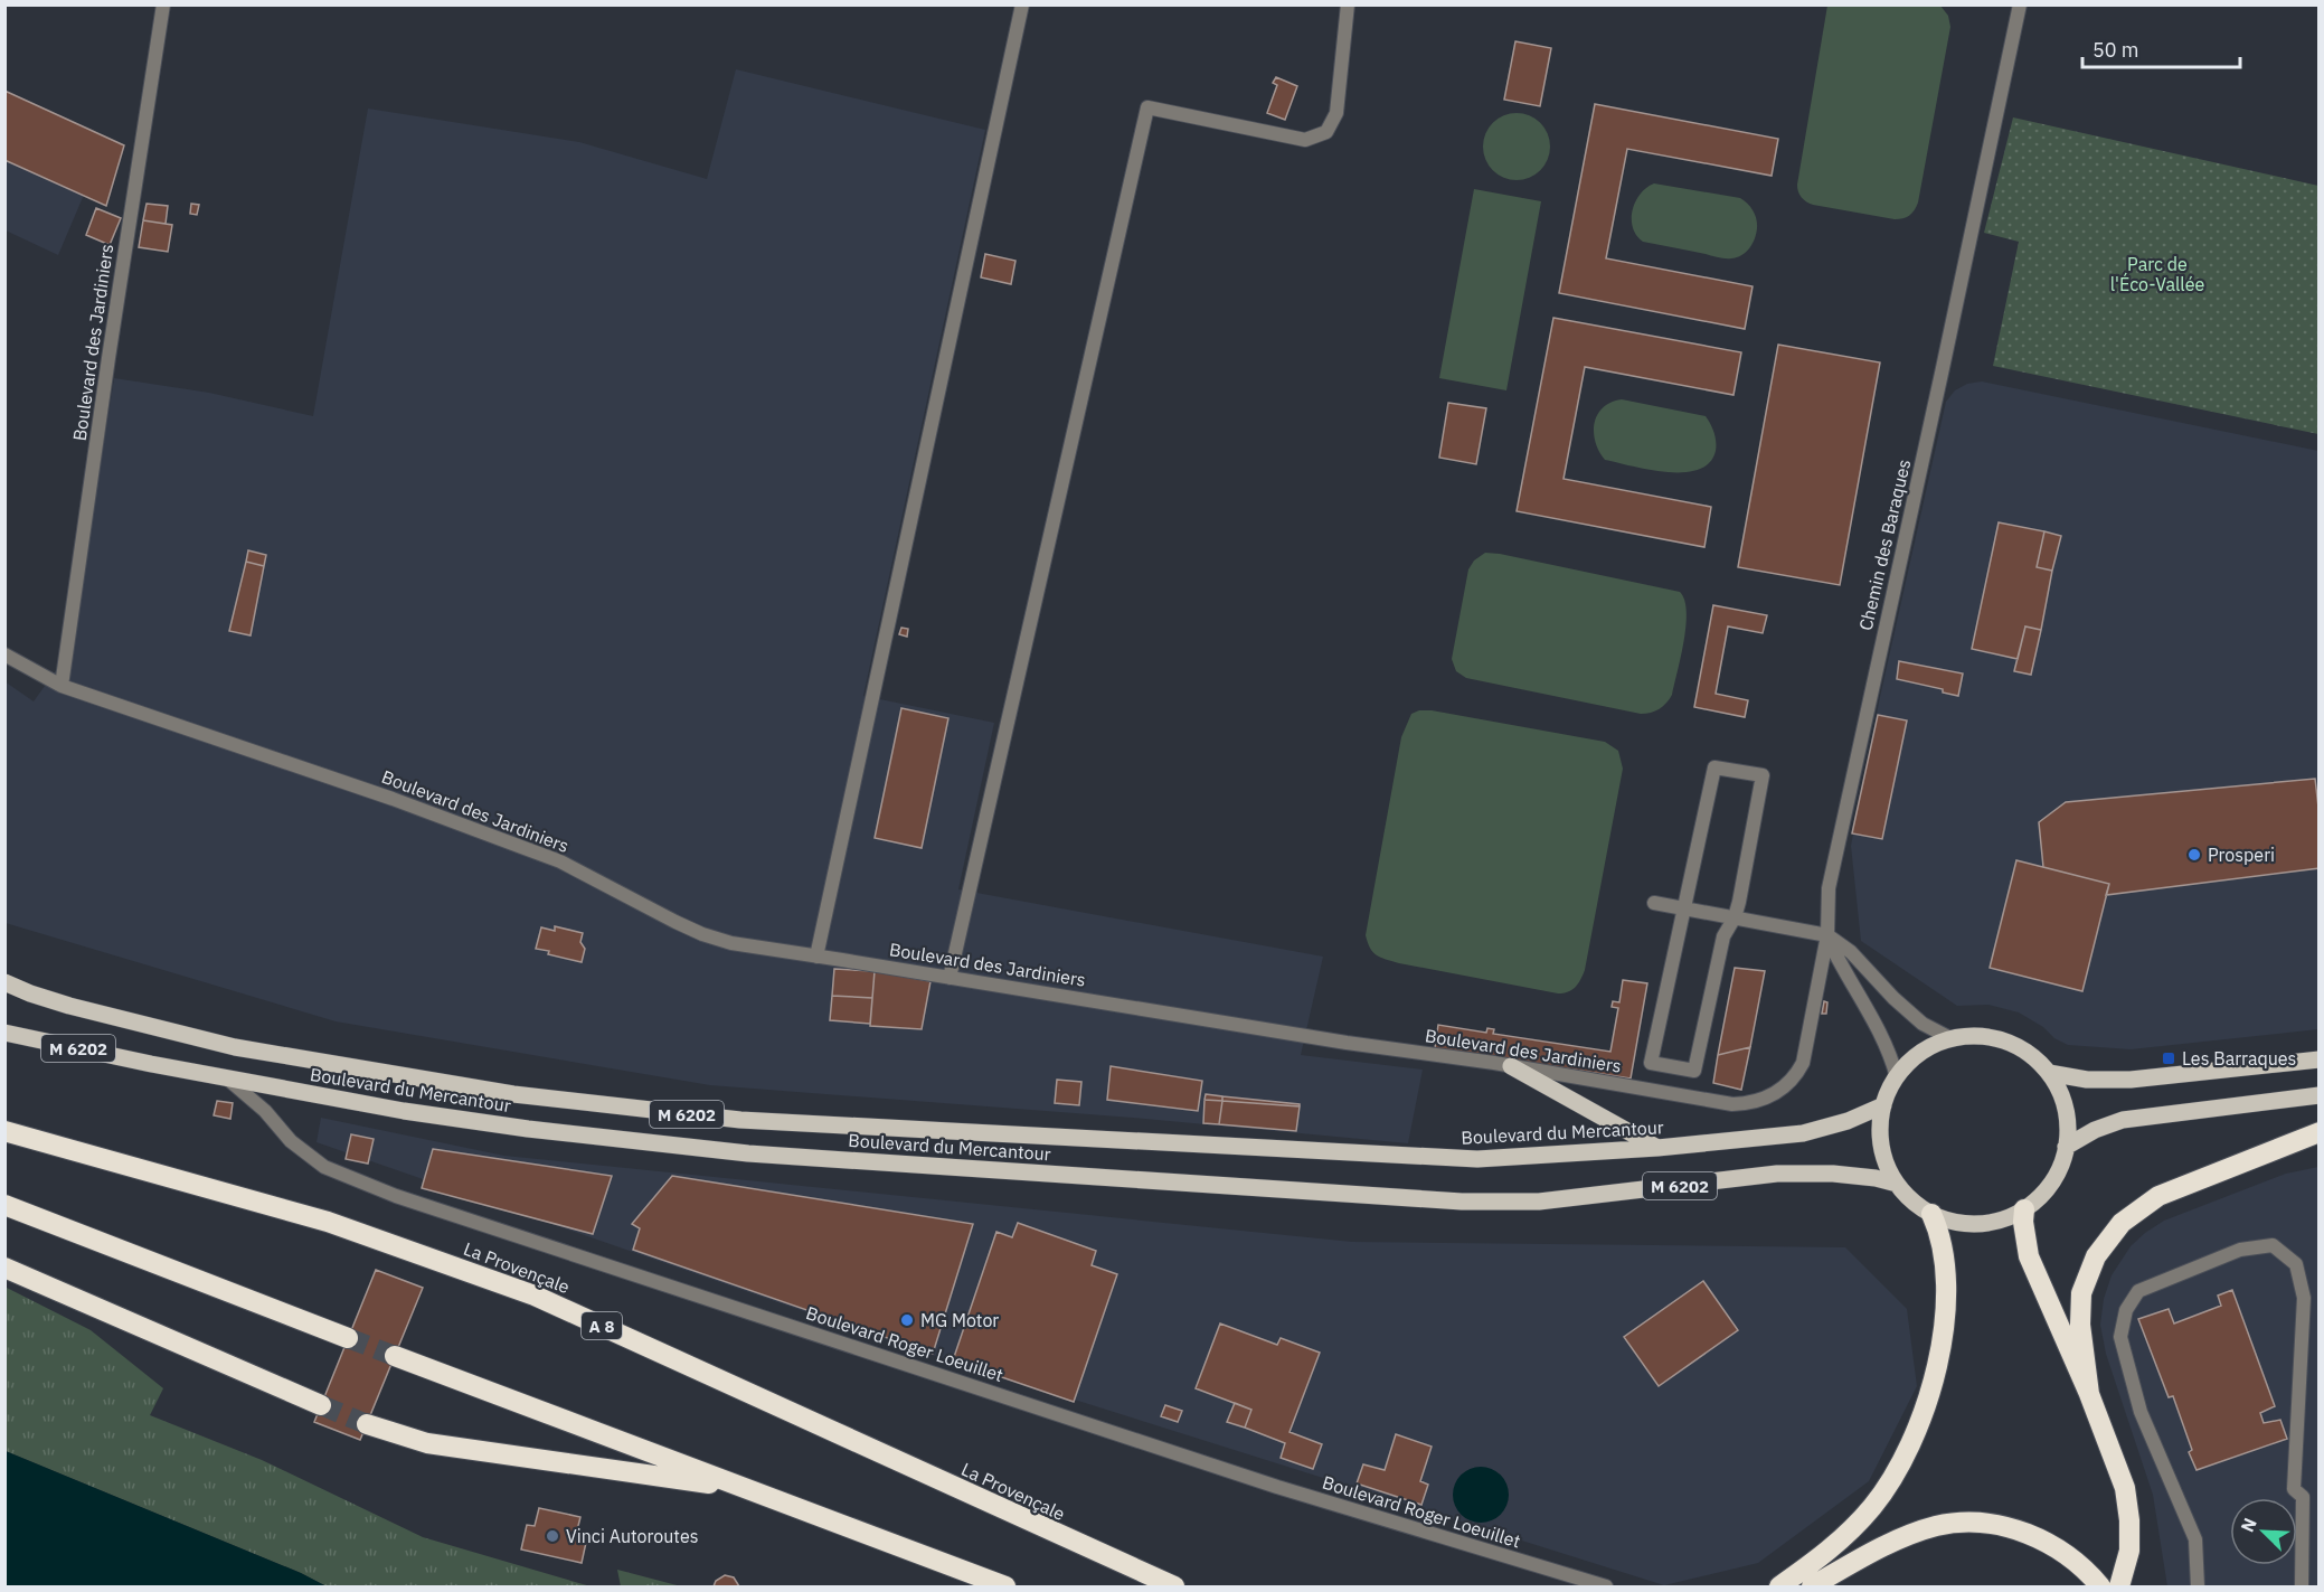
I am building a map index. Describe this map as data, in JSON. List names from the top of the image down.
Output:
{
  "streets": {
    "highway": ["La Provençale", "A 8"],
    "main road": ["M 6202", "Boulevard du Mercantour"],
    "street": ["Boulevard des Jardiniers", "Chemin des Baraques", "Boulevard Roger Loeuillet"]
  },
  "crossings": [
    ["Boulevard des Jardiniers", "Chemin des Baraques"],
    ["Boulevard du Mercantour", "Boulevard Roger Loeuillet"]
  ],
  "parks": ["Parc de l'Éco-Vallée"],
  "places": {
    "other": ["Prosperi", "MG Motor", "Vinci Autoroutes"],
    "transit": ["Les Barraques"]
  },
  "scale_bar": "50 m",
  "north": "top left"
}
